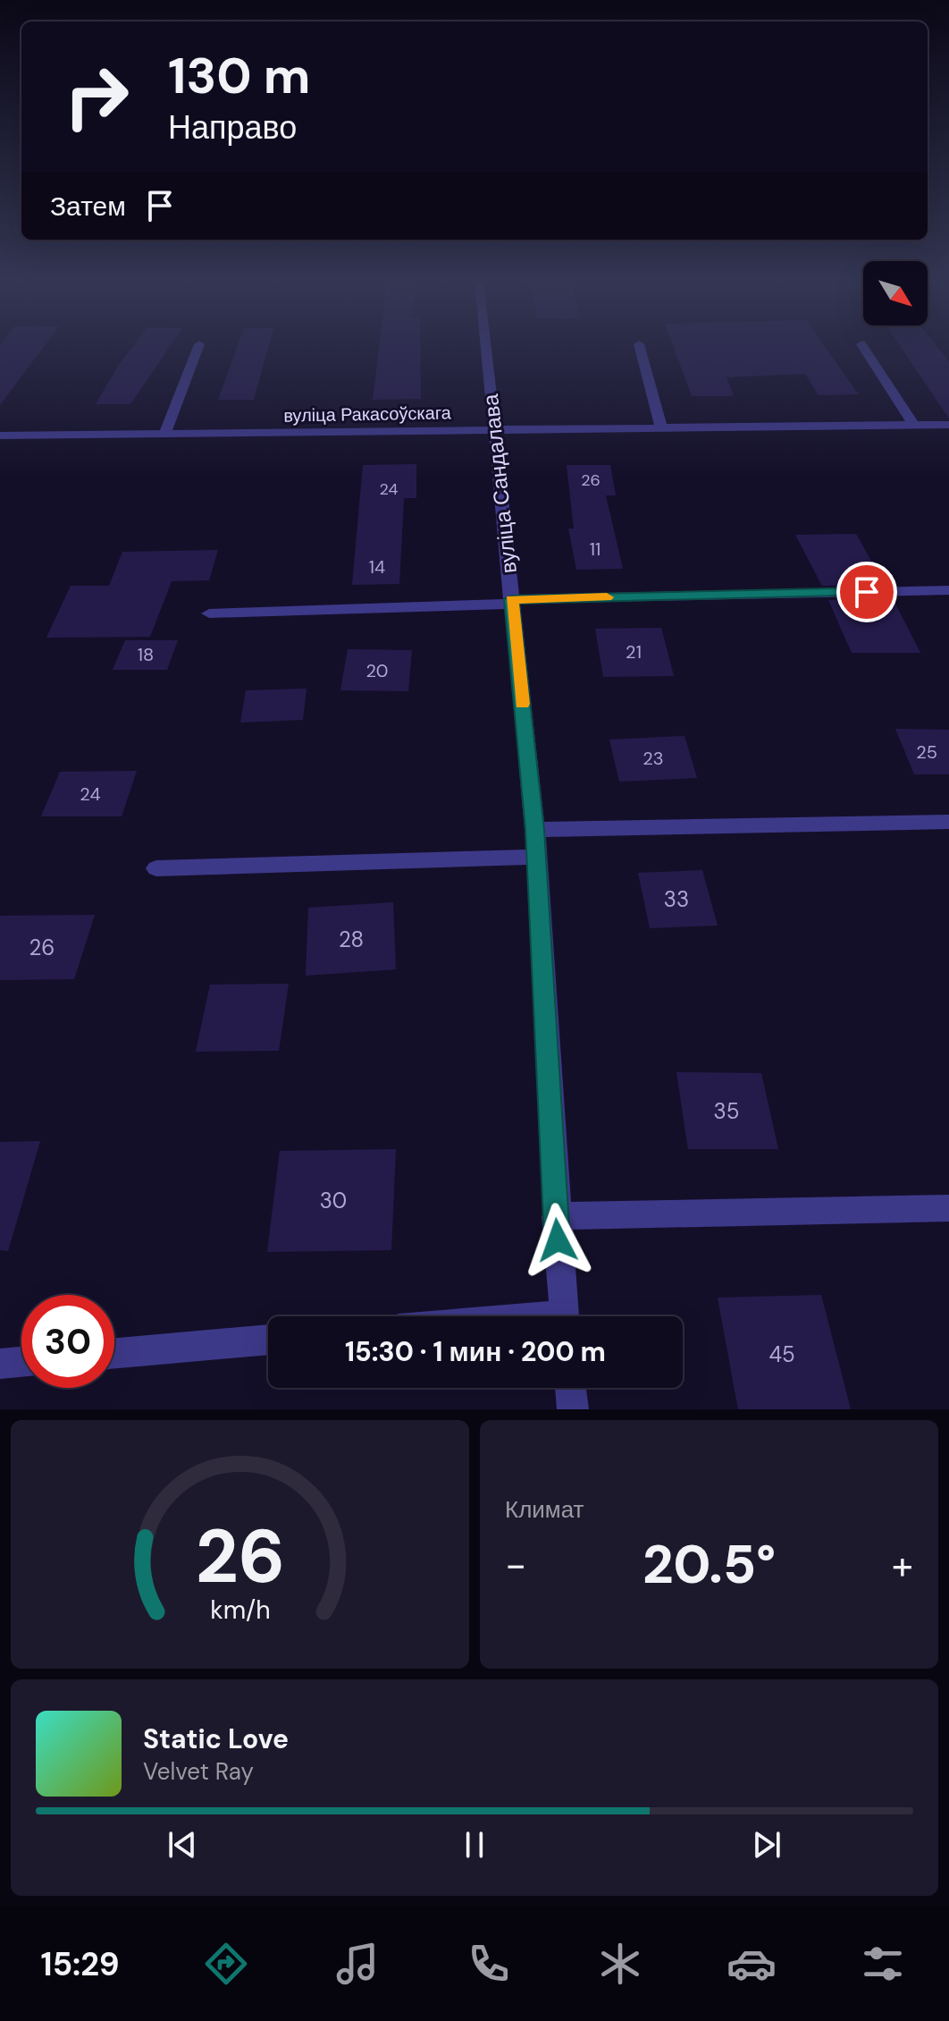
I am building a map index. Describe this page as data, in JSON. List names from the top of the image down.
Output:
{
  "streets": {
    "street": ["вуліца Ракасоўскага", "вуліца Сандалава"]
  },
  "crossings": [
    ["вуліца Ракасоўскага", "вуліца Сандалава"]
  ],
  "house_numbers": [
    "26",
    "24",
    "11",
    "14",
    "21",
    "18",
    "20",
    "25",
    "23",
    "24",
    "33",
    "28",
    "26",
    "35",
    "30",
    "45"
  ],
  "north": "bottom right",
  "page": {
    "turn": ["130 m", "Направо"],
    "then": "Затем",
    "limit": "30",
    "trip": "15:30 · 1 мин · 200 m",
    "tile": "Климат",
    "heat": ["−", "20.5°", "+"],
    "song": ["Static Love", "Velvet Ray"],
    "tabs": "15:29",
    "gauge": ["26", "km/h"]
  }
}
